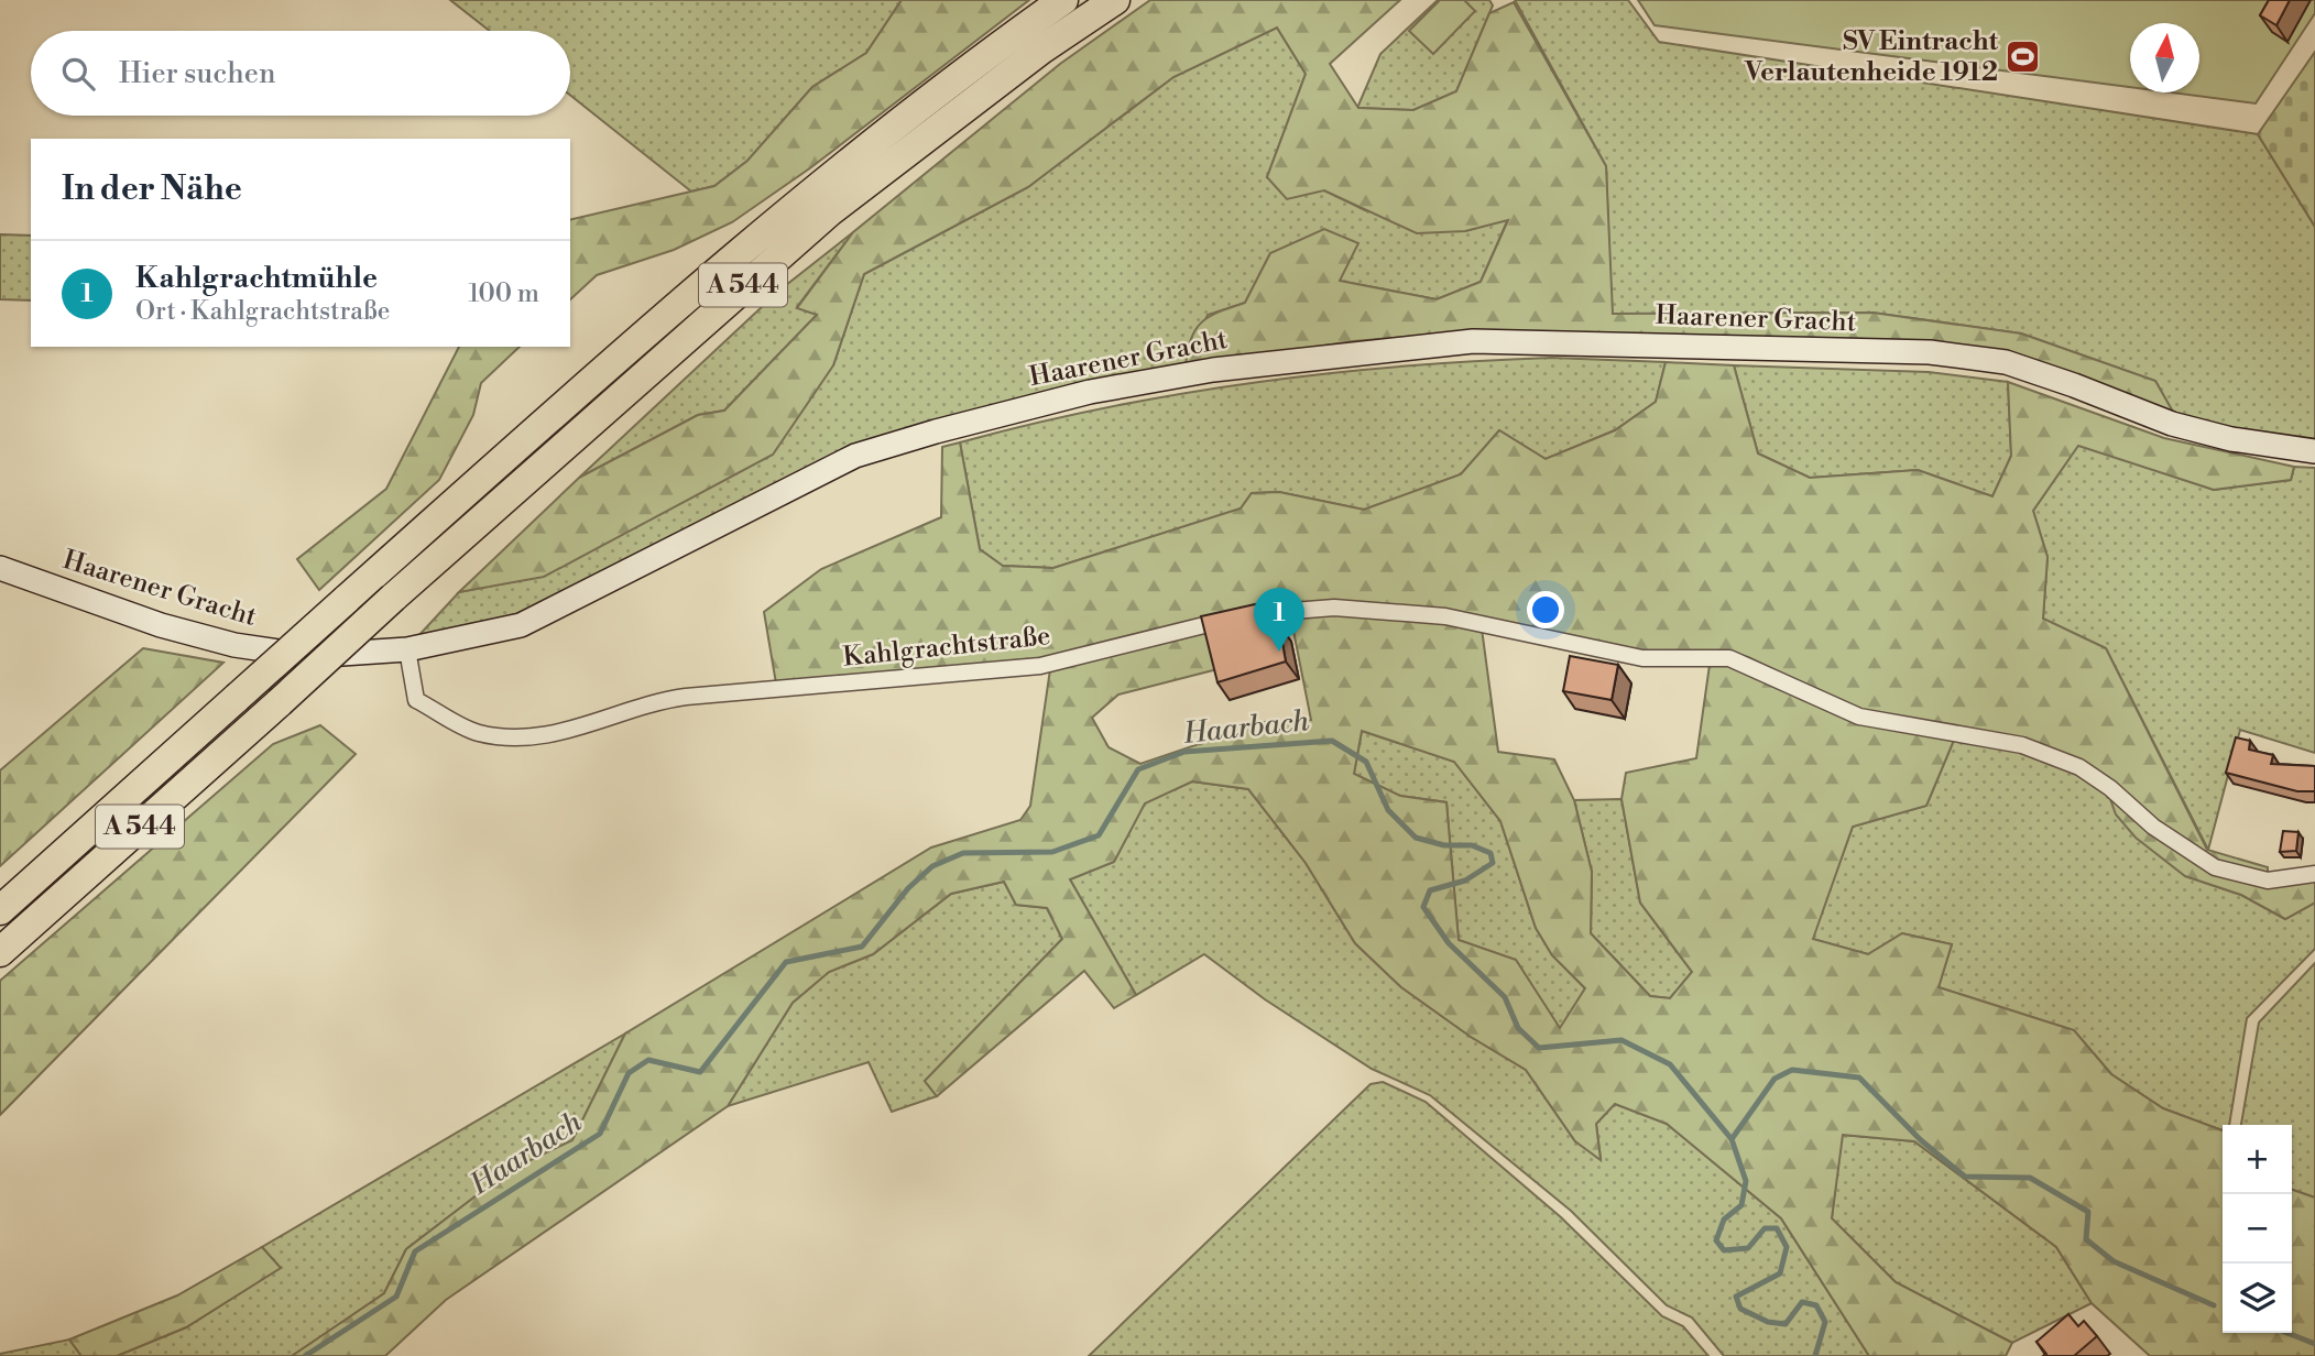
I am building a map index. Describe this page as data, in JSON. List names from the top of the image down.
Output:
{
  "streets": {
    "highway": ["A 544"],
    "main road": ["Haarener Gracht"],
    "street": ["Kahlgrachtstraße"]
  },
  "crossings": [
    ["Haarener Gracht", "Kahlgrachtstraße"]
  ],
  "water": ["Haarbach"],
  "places": {
    "sports": ["SV Eintracht Verlautenheide 1912"]
  },
  "north": "top",
  "page": {
    "search": "Hier suchen",
    "heading": "In der Nähe",
    "list": [
      {
        "mark": "1",
        "name": "Kahlgrachtmühle",
        "note": "Ort · Kahlgrachtstraße",
        "value": "100 m"
      }
    ],
    "pins": "1",
    "map_buttons": ["+", "−"]
  }
}
